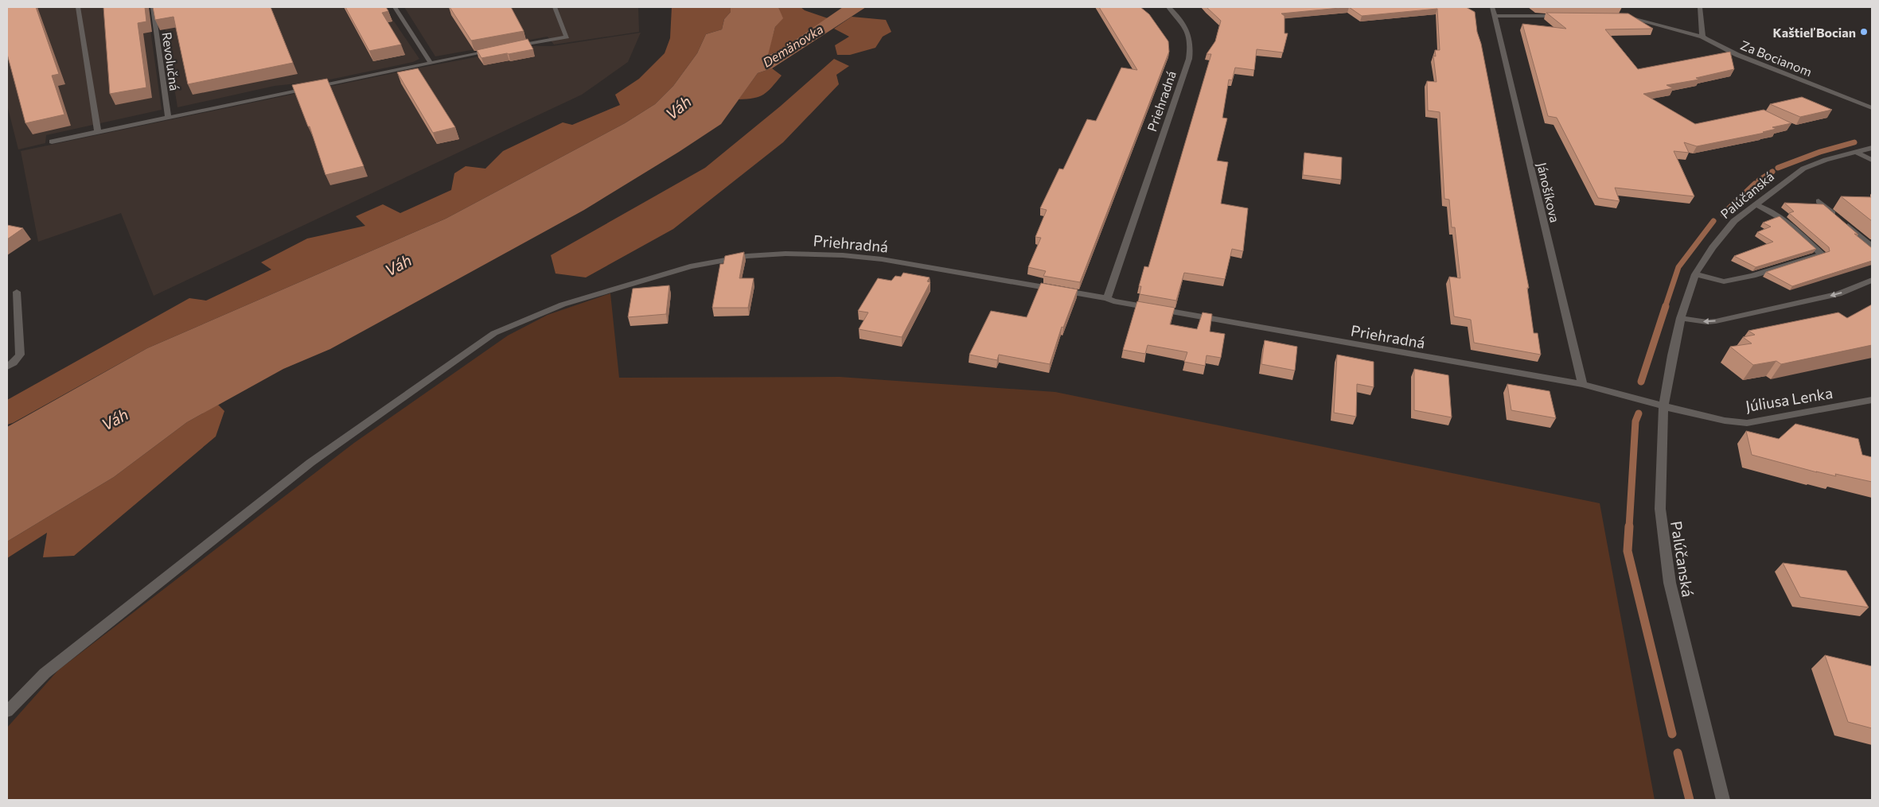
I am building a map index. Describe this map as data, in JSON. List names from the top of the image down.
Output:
{
  "streets": {
    "street": [
      "Za Bocianom",
      "Revolučná",
      "Priehradná",
      "Jánošíkova",
      "Palúčanská",
      "Júliusa Lenka"
    ]
  },
  "crossings": [
    ["Priehradná", "Jánošíkova"],
    ["Priehradná", "Palúčanská"],
    ["Priehradná", "Júliusa Lenka"],
    ["Palúčanská", "Júliusa Lenka"]
  ],
  "water": ["Demänovka", "Váh"],
  "places": ["Kaštieľ Bocian"]
}
